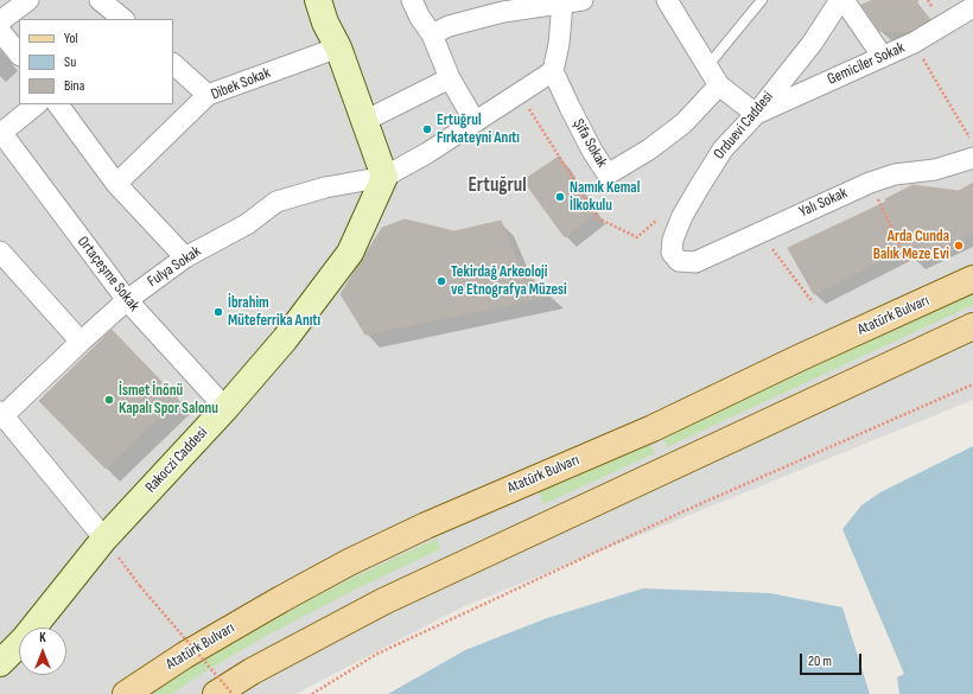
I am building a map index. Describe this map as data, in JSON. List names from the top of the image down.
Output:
{
  "streets": {
    "main road": ["Atatürk Bulvarı"],
    "street": [
      "Gemiciler Sokak",
      "Dibek Sokak",
      "Orduevi Caddesi",
      "Şifa Sokak",
      "Yalı Sokak",
      "Fulya Sokak",
      "Ortaçeşme Sokak",
      "Rakoczi Caddesi"
    ]
  },
  "crossings": [
    ["Gemiciler Sokak", "Orduevi Caddesi"],
    ["Orduevi Caddesi", "Yalı Sokak"],
    ["Şifa Sokak", "Fulya Sokak"],
    ["Fulya Sokak", "Ortaçeşme Sokak"],
    ["Fulya Sokak", "Rakoczi Caddesi"],
    ["Ortaçeşme Sokak", "Rakoczi Caddesi"]
  ],
  "districts": ["Ertuğrul"],
  "places": [
    "Ertuğrul Fırkateyni Anıtı",
    "Namık Kemal İlkokulu",
    "Arda Cunda Balık Meze Evi",
    "Tekirdağ Arkeoloji ve Etnografya Müzesi",
    "İbrahim Müteferrika Anıtı",
    "İsmet İnönü Kapalı Spor Salonu"
  ],
  "legend": ["Yol", "Su", "Bina"],
  "scale_bar": "20 m",
  "north": "top"
}
